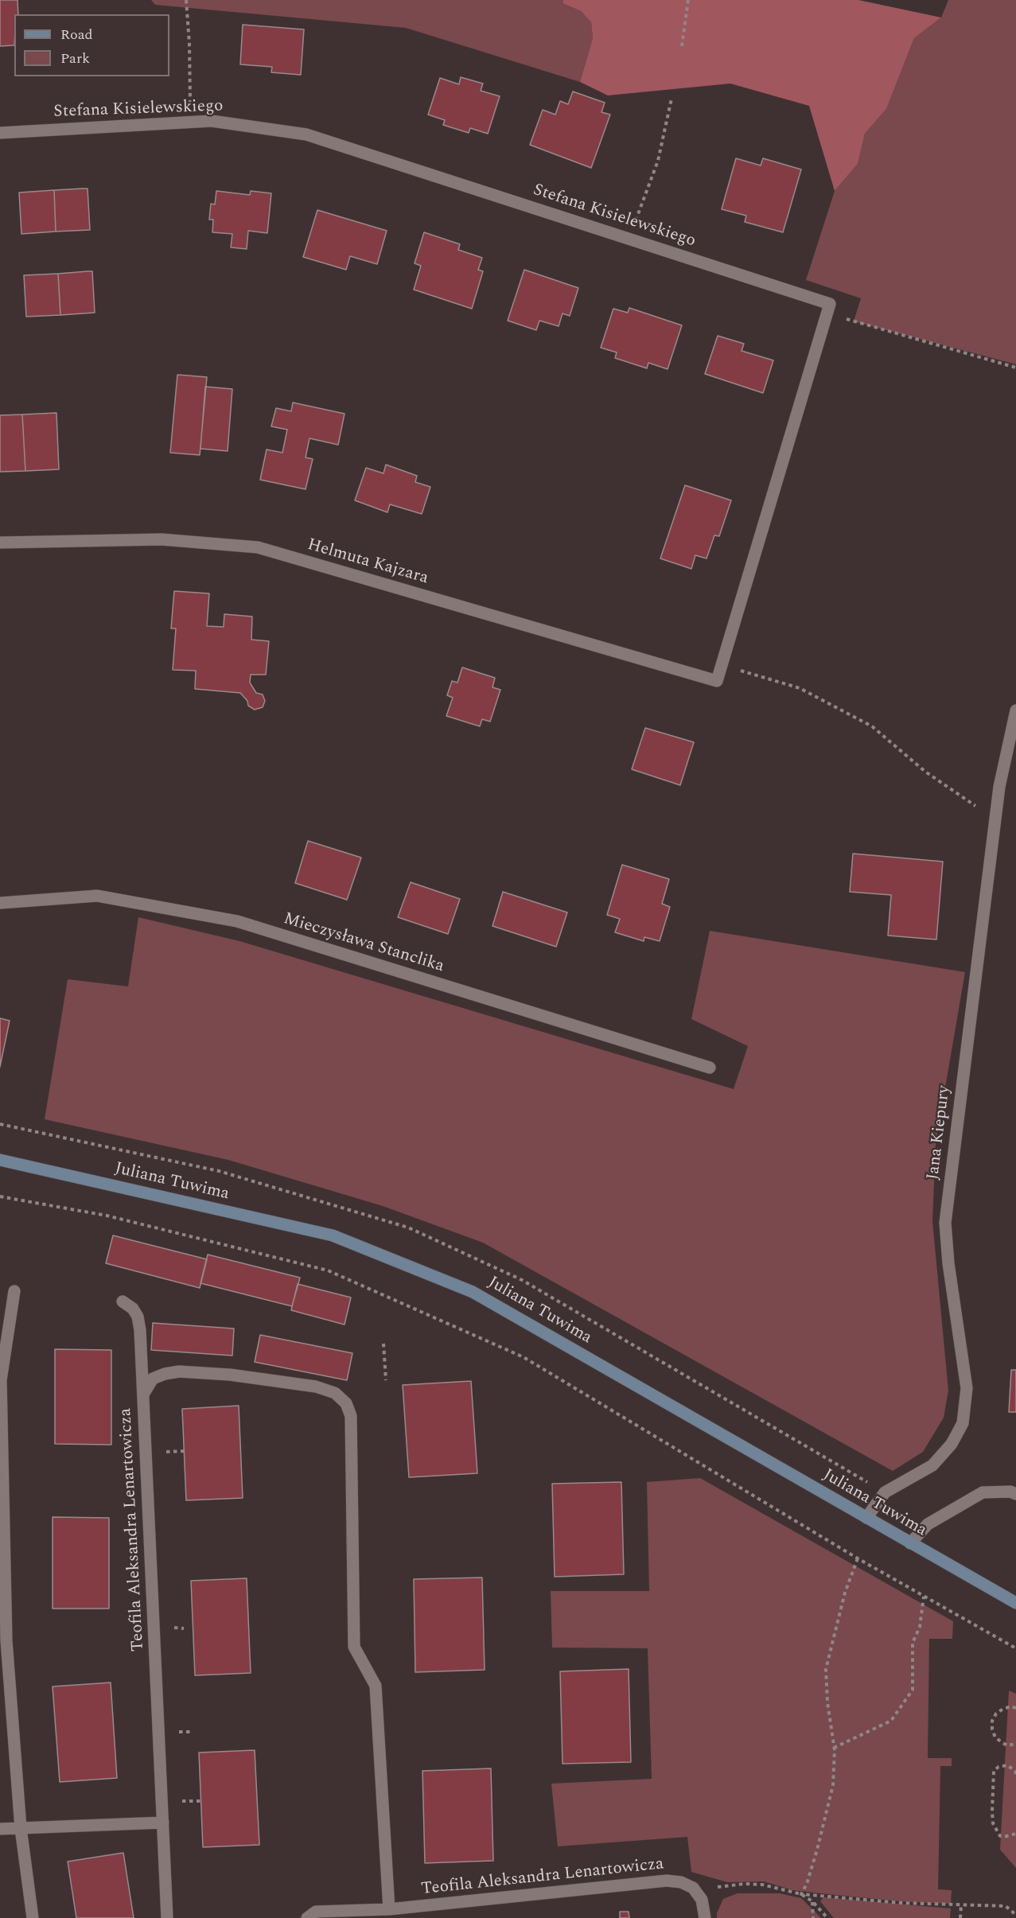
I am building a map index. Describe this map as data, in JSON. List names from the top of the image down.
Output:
{
  "streets": {
    "street": [
      "Stefana Kisielewskiego",
      "Helmuta Kajzara",
      "Mieczysława Stanclika",
      "Jana Kiepury",
      "Juliana Tuwima",
      "Teofila Aleksandra Lenartowicza"
    ]
  },
  "crossings": [
    ["Jana Kiepury", "Juliana Tuwima"]
  ],
  "legend": ["Road", "Park"]
}
